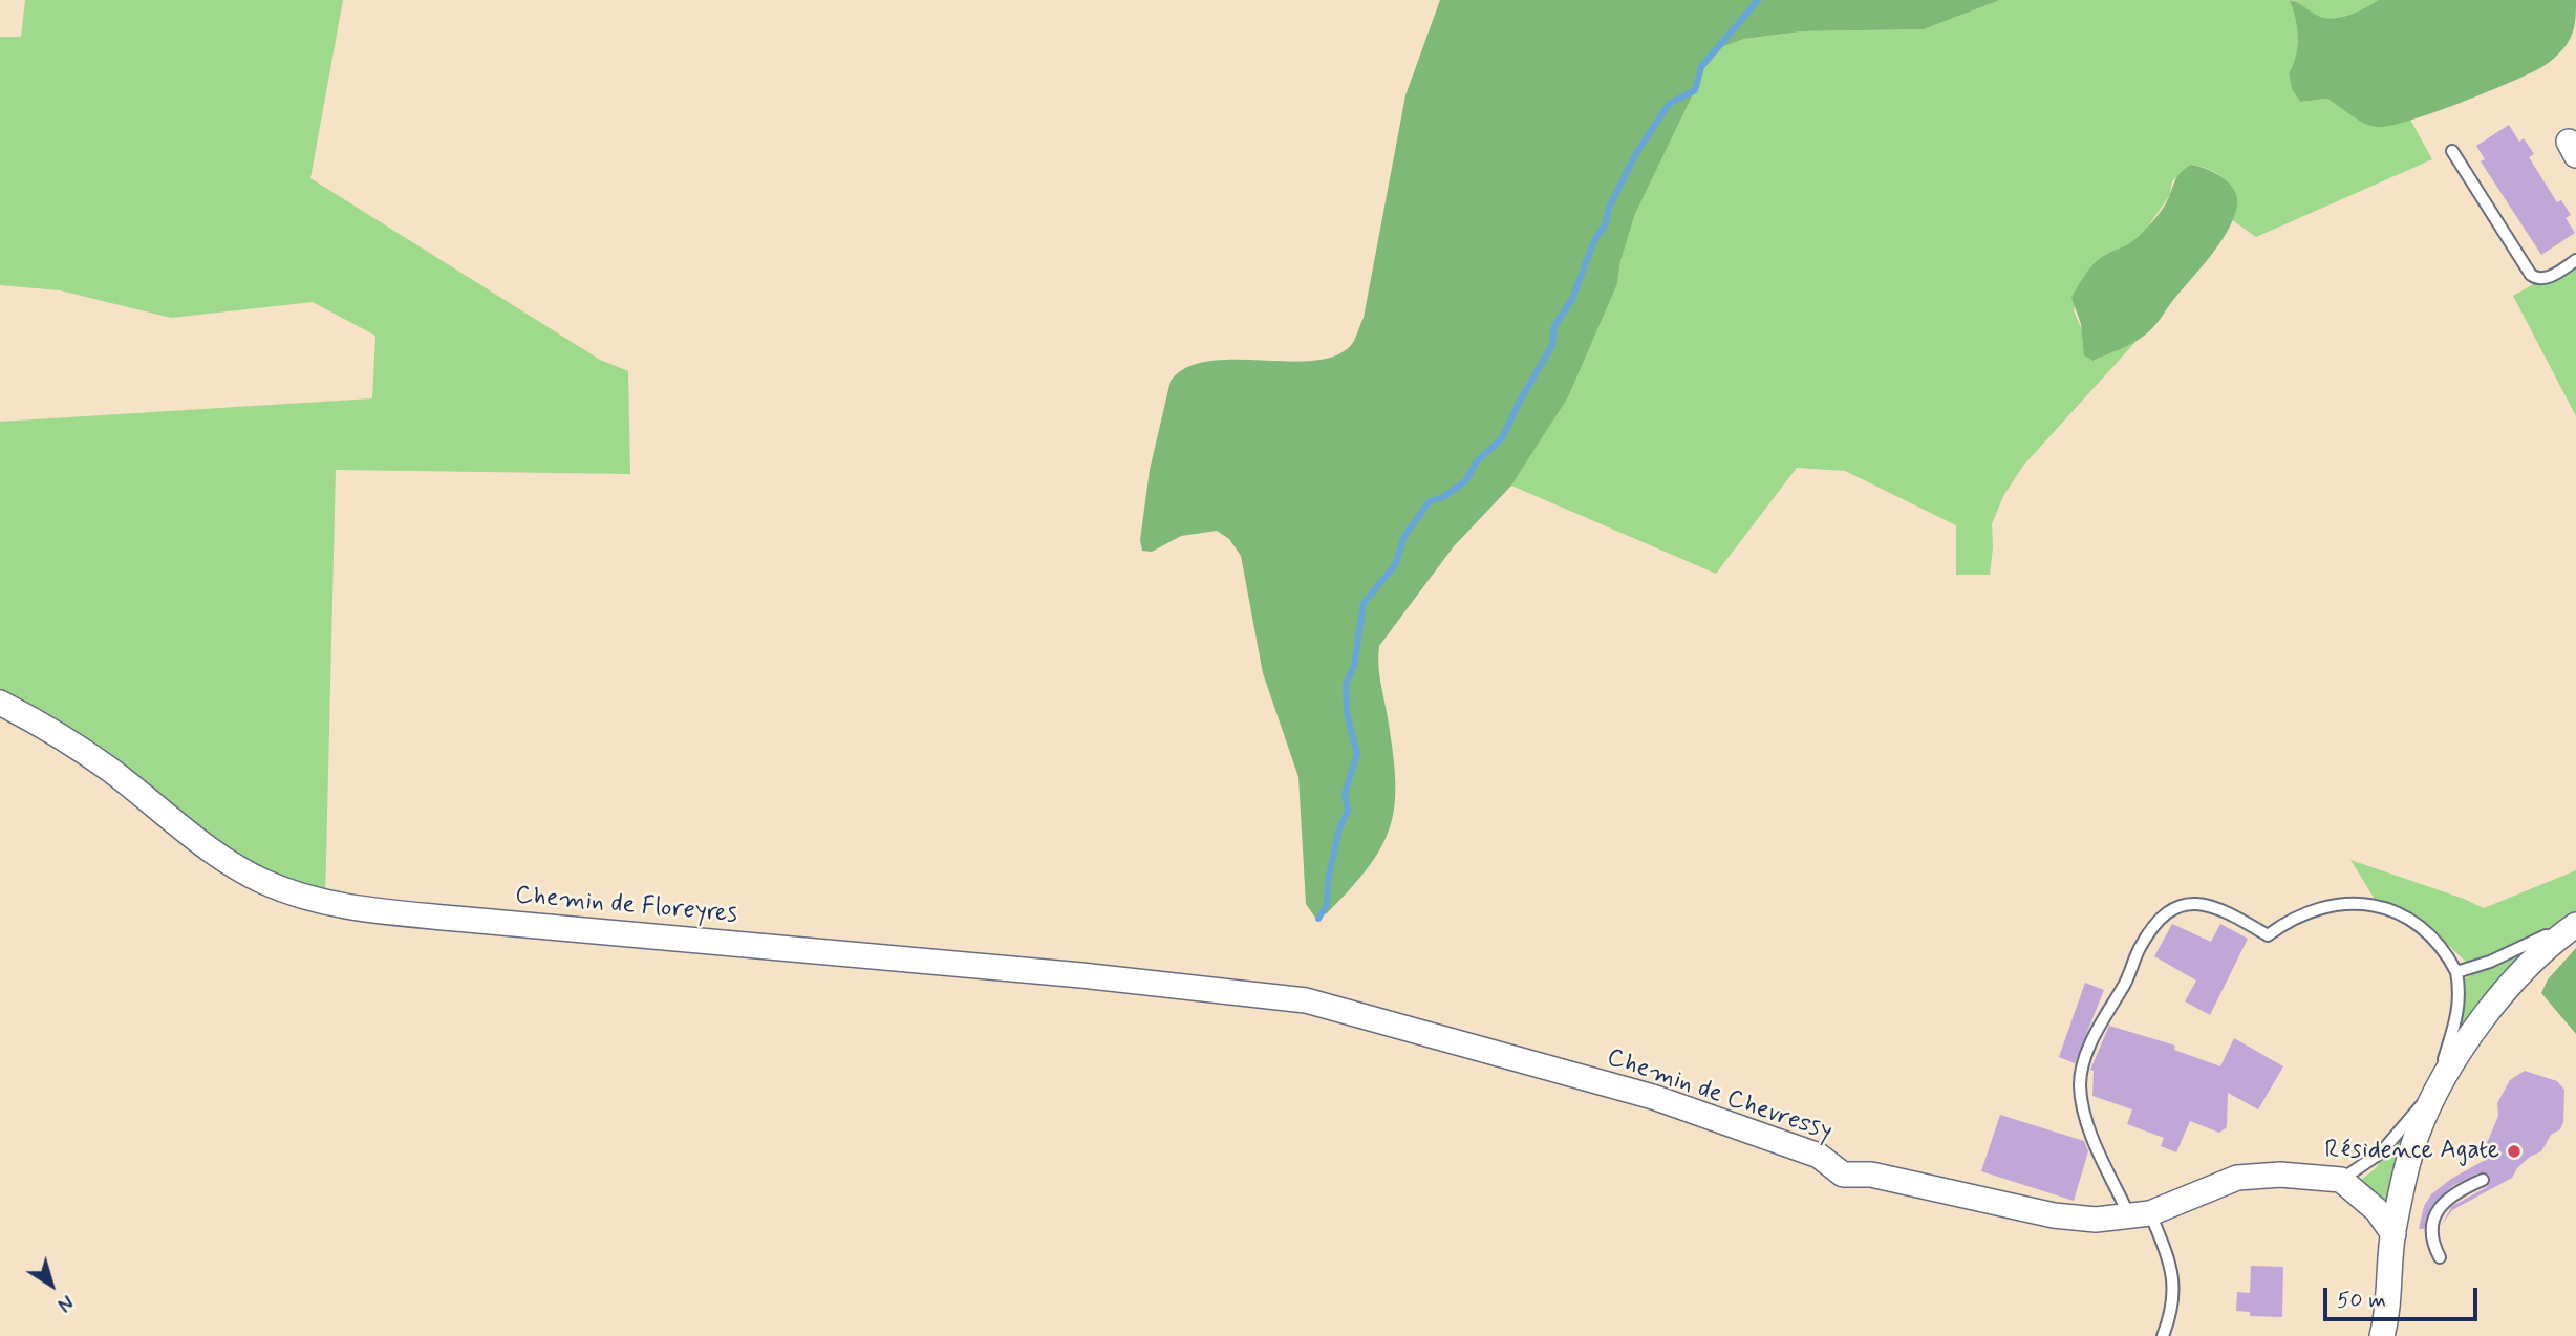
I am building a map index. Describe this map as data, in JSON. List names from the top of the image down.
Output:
{
  "streets": {
    "street": ["Chemin de Floreyres", "Chemin de Chevressy"]
  },
  "crossings": [
    ["Chemin de Floreyres", "Chemin de Chevressy"]
  ],
  "places": ["Résidence Agate"],
  "scale_bar": "50 m",
  "north": "bottom right"
}
